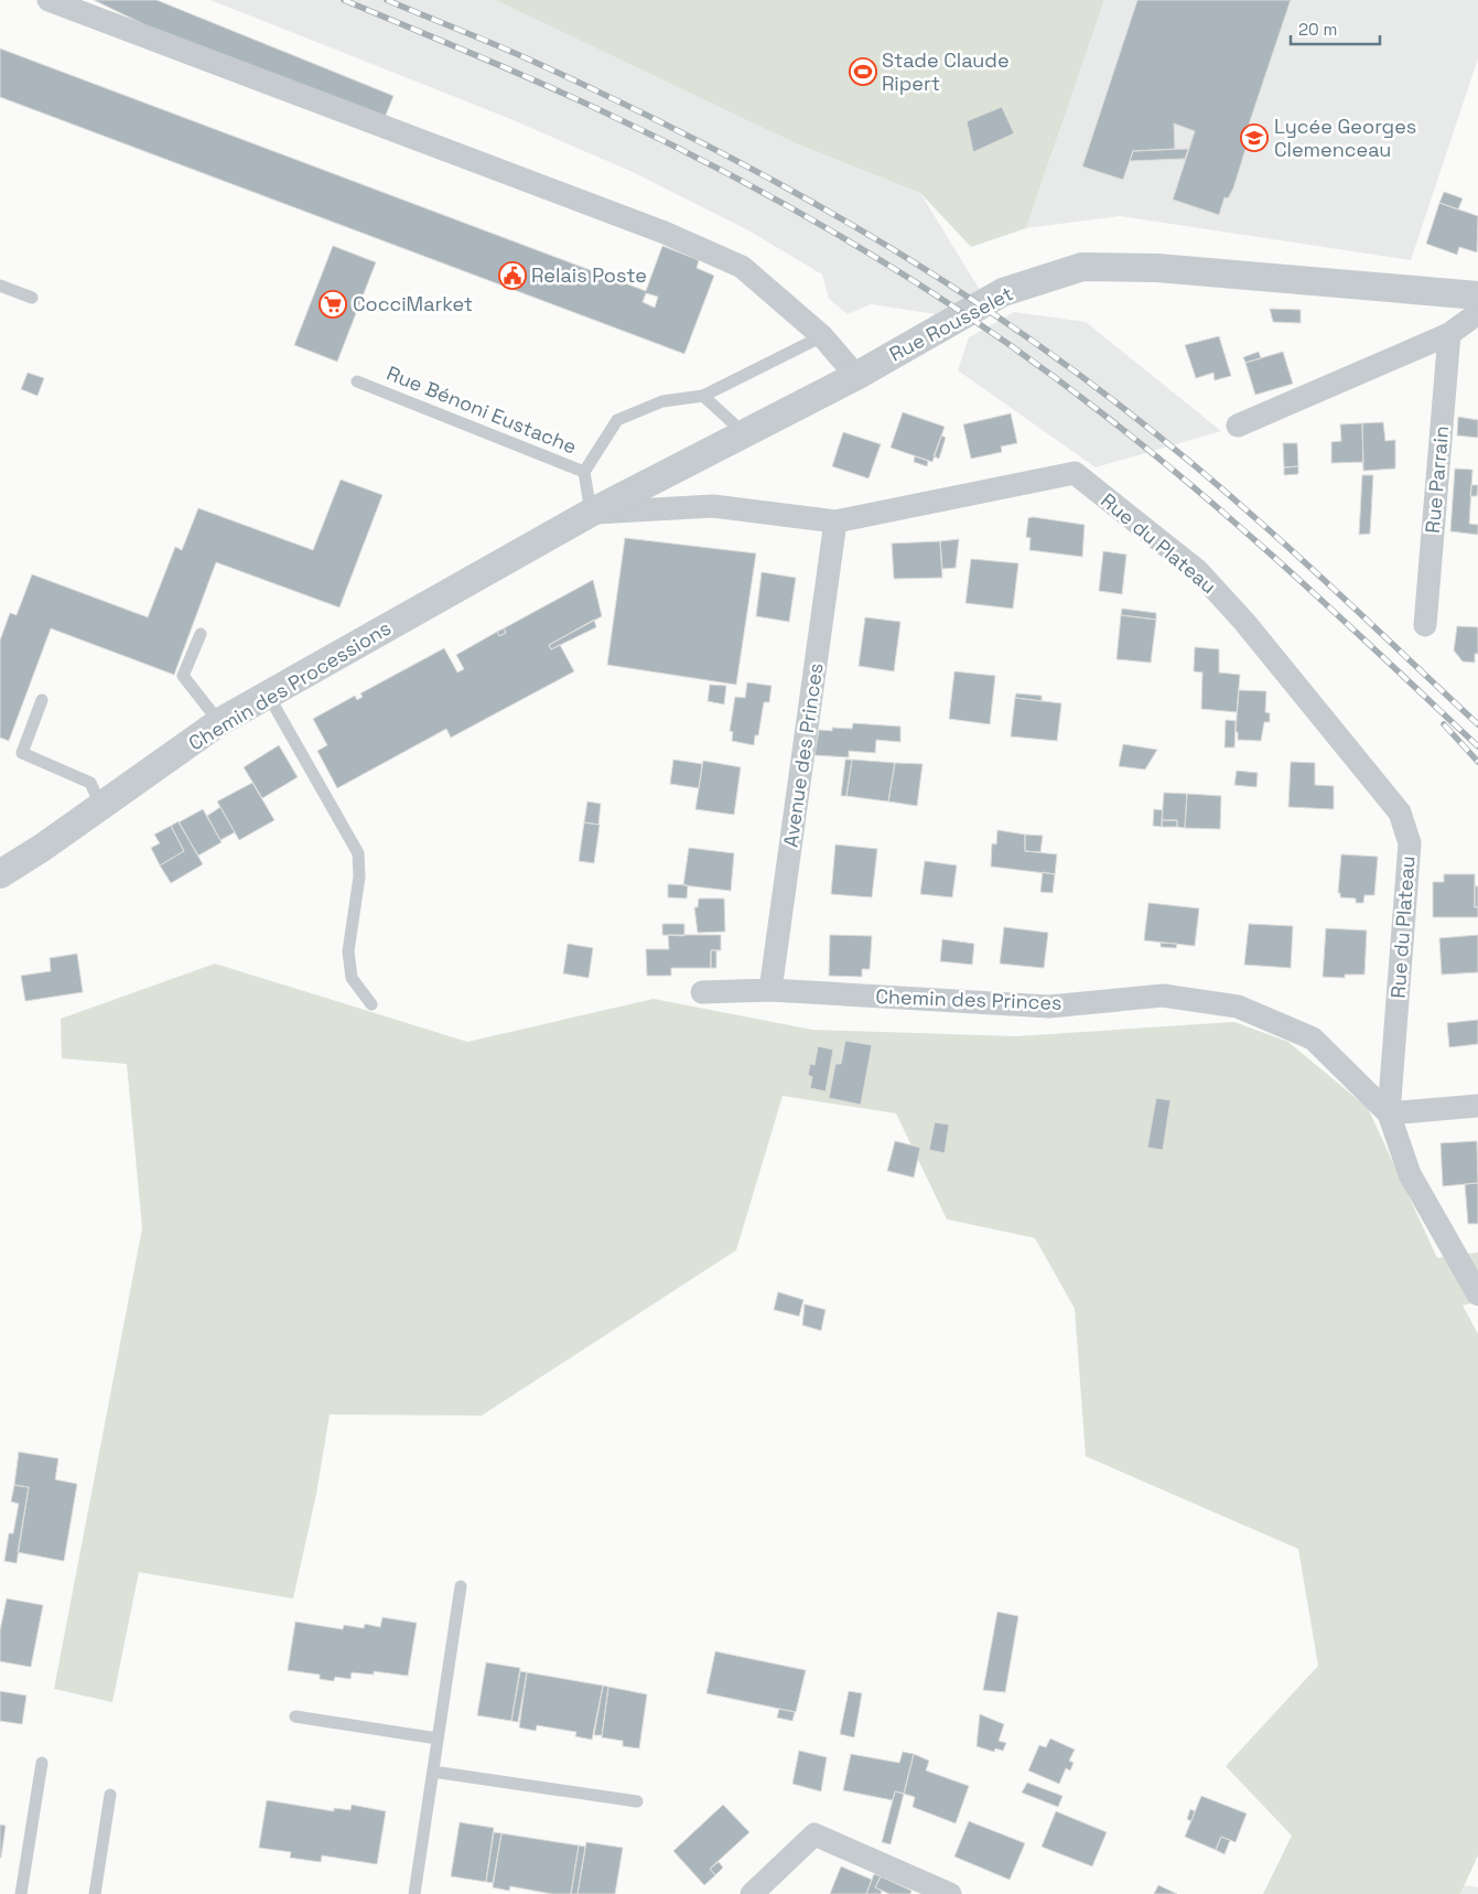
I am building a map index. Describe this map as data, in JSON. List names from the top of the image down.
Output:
{
  "streets": {
    "street": [
      "Rue Rousselet",
      "Rue Parrain",
      "Rue du Plateau",
      "Chemin des Processions",
      "Avenue des Princes",
      "Chemin des Princes"
    ],
    "lane": ["Rue Bénoni Eustache"]
  },
  "crossings": [
    ["Rue Rousselet", "Rue Bénoni Eustache"],
    ["Rue Rousselet", "Rue du Plateau"],
    ["Rue Rousselet", "Chemin des Processions"],
    ["Rue Bénoni Eustache", "Rue du Plateau"],
    ["Rue Bénoni Eustache", "Chemin des Processions"],
    ["Rue du Plateau", "Chemin des Processions"],
    ["Rue du Plateau", "Avenue des Princes"],
    ["Rue du Plateau", "Chemin des Princes"],
    ["Avenue des Princes", "Chemin des Princes"]
  ],
  "places": {
    "sports": ["Stade Claude Ripert"],
    "school or university": ["Lycée Georges Clemenceau"],
    "public building": ["Relais Poste"],
    "supermarket": ["CocciMarket"]
  },
  "scale_bar": "20 m"
}
